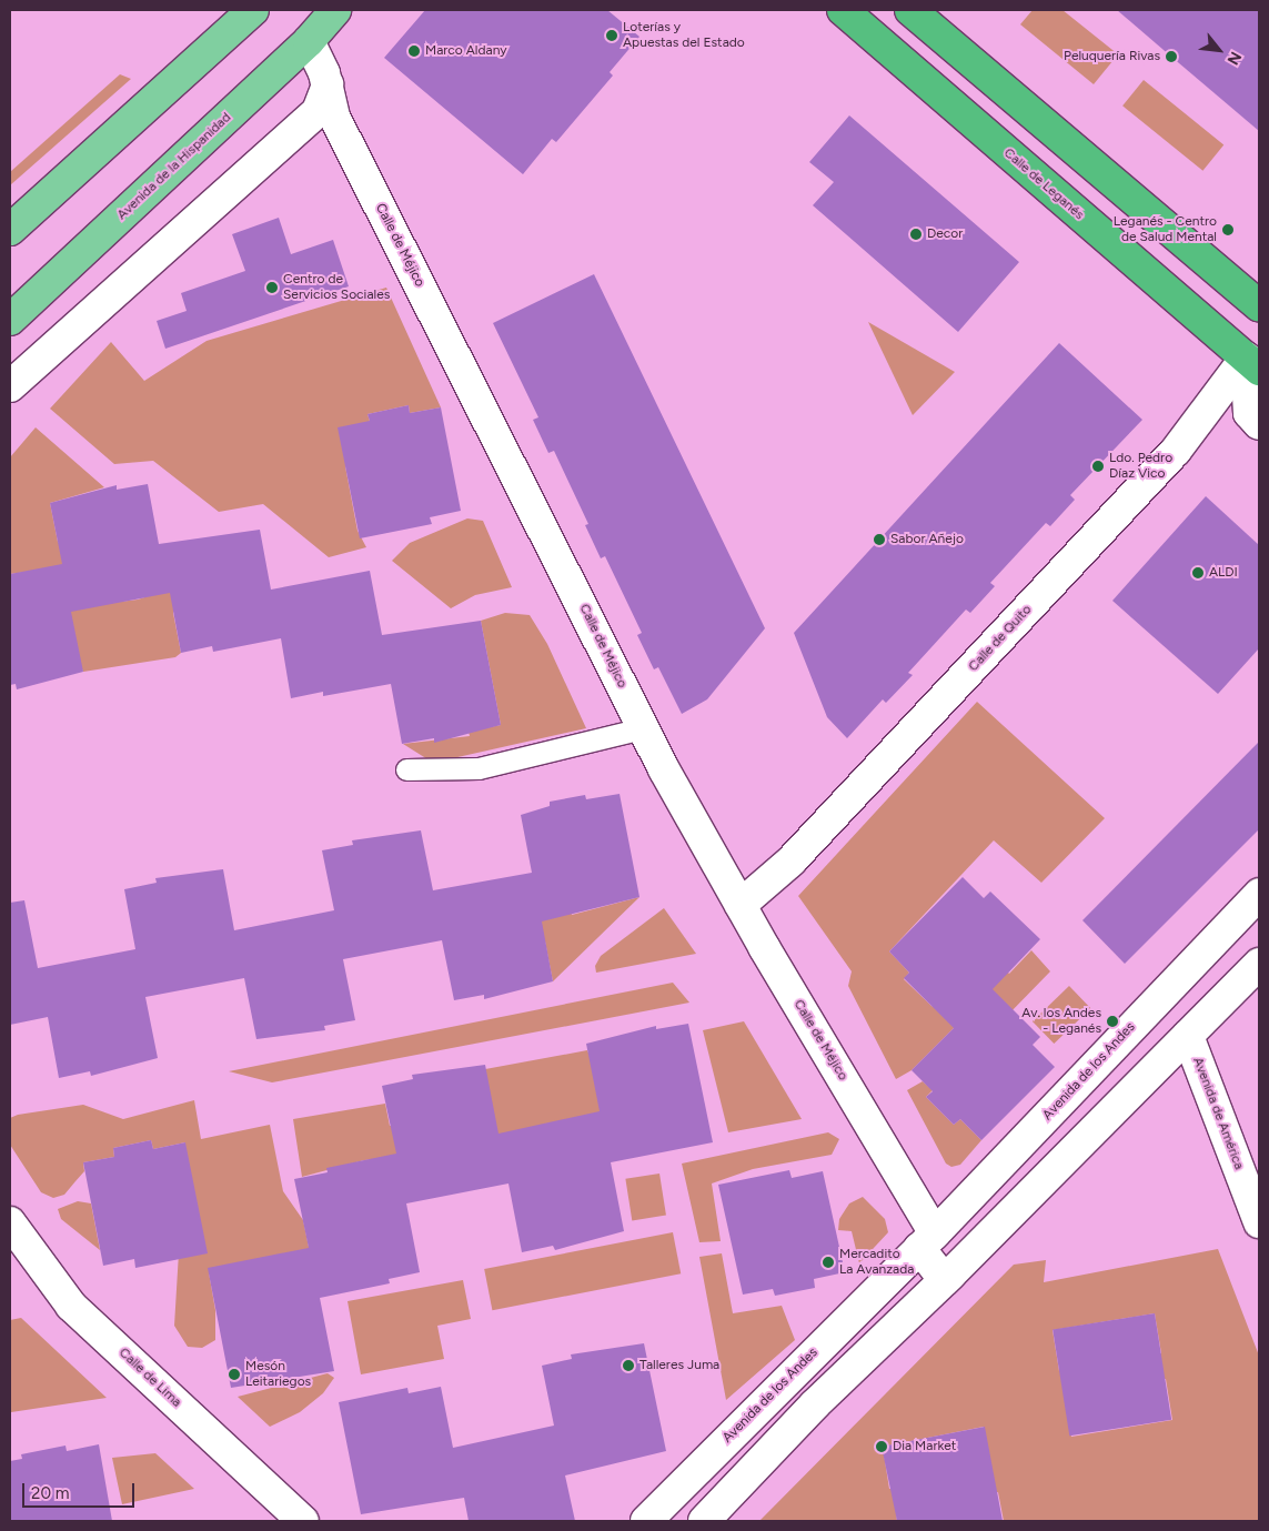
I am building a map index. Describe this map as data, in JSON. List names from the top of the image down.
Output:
{
  "streets": {
    "highway": ["Calle de Leganés"],
    "main road": ["Avenida de la Hispanidad"],
    "street": [
      "Calle de Méjico",
      "Calle de Quito",
      "Avenida de los Andes",
      "Avenida de América",
      "Calle de Lima"
    ]
  },
  "crossings": [
    ["Avenida de la Hispanidad", "Calle de Méjico"],
    ["Calle de Leganés", "Calle de Quito"],
    ["Calle de Méjico", "Calle de Quito"],
    ["Calle de Méjico", "Avenida de los Andes"]
  ],
  "places": [
    "Loterías y Apuestas del Estado",
    "Marco Aldany",
    "Peluquería Rivas",
    "Leganés - Centro de Salud Mental",
    "Decor",
    "Centro de Servicios Sociales",
    "Ldo. Pedro Díaz Vico",
    "Sabor Añejo",
    "ALDI",
    "Av. los Andes - Leganés",
    "Mercadito La Avanzada",
    "Talleres Juma",
    "Mesón Leitariegos",
    "Dia Market"
  ],
  "scale_bar": "20 m",
  "north": "bottom right"
}
